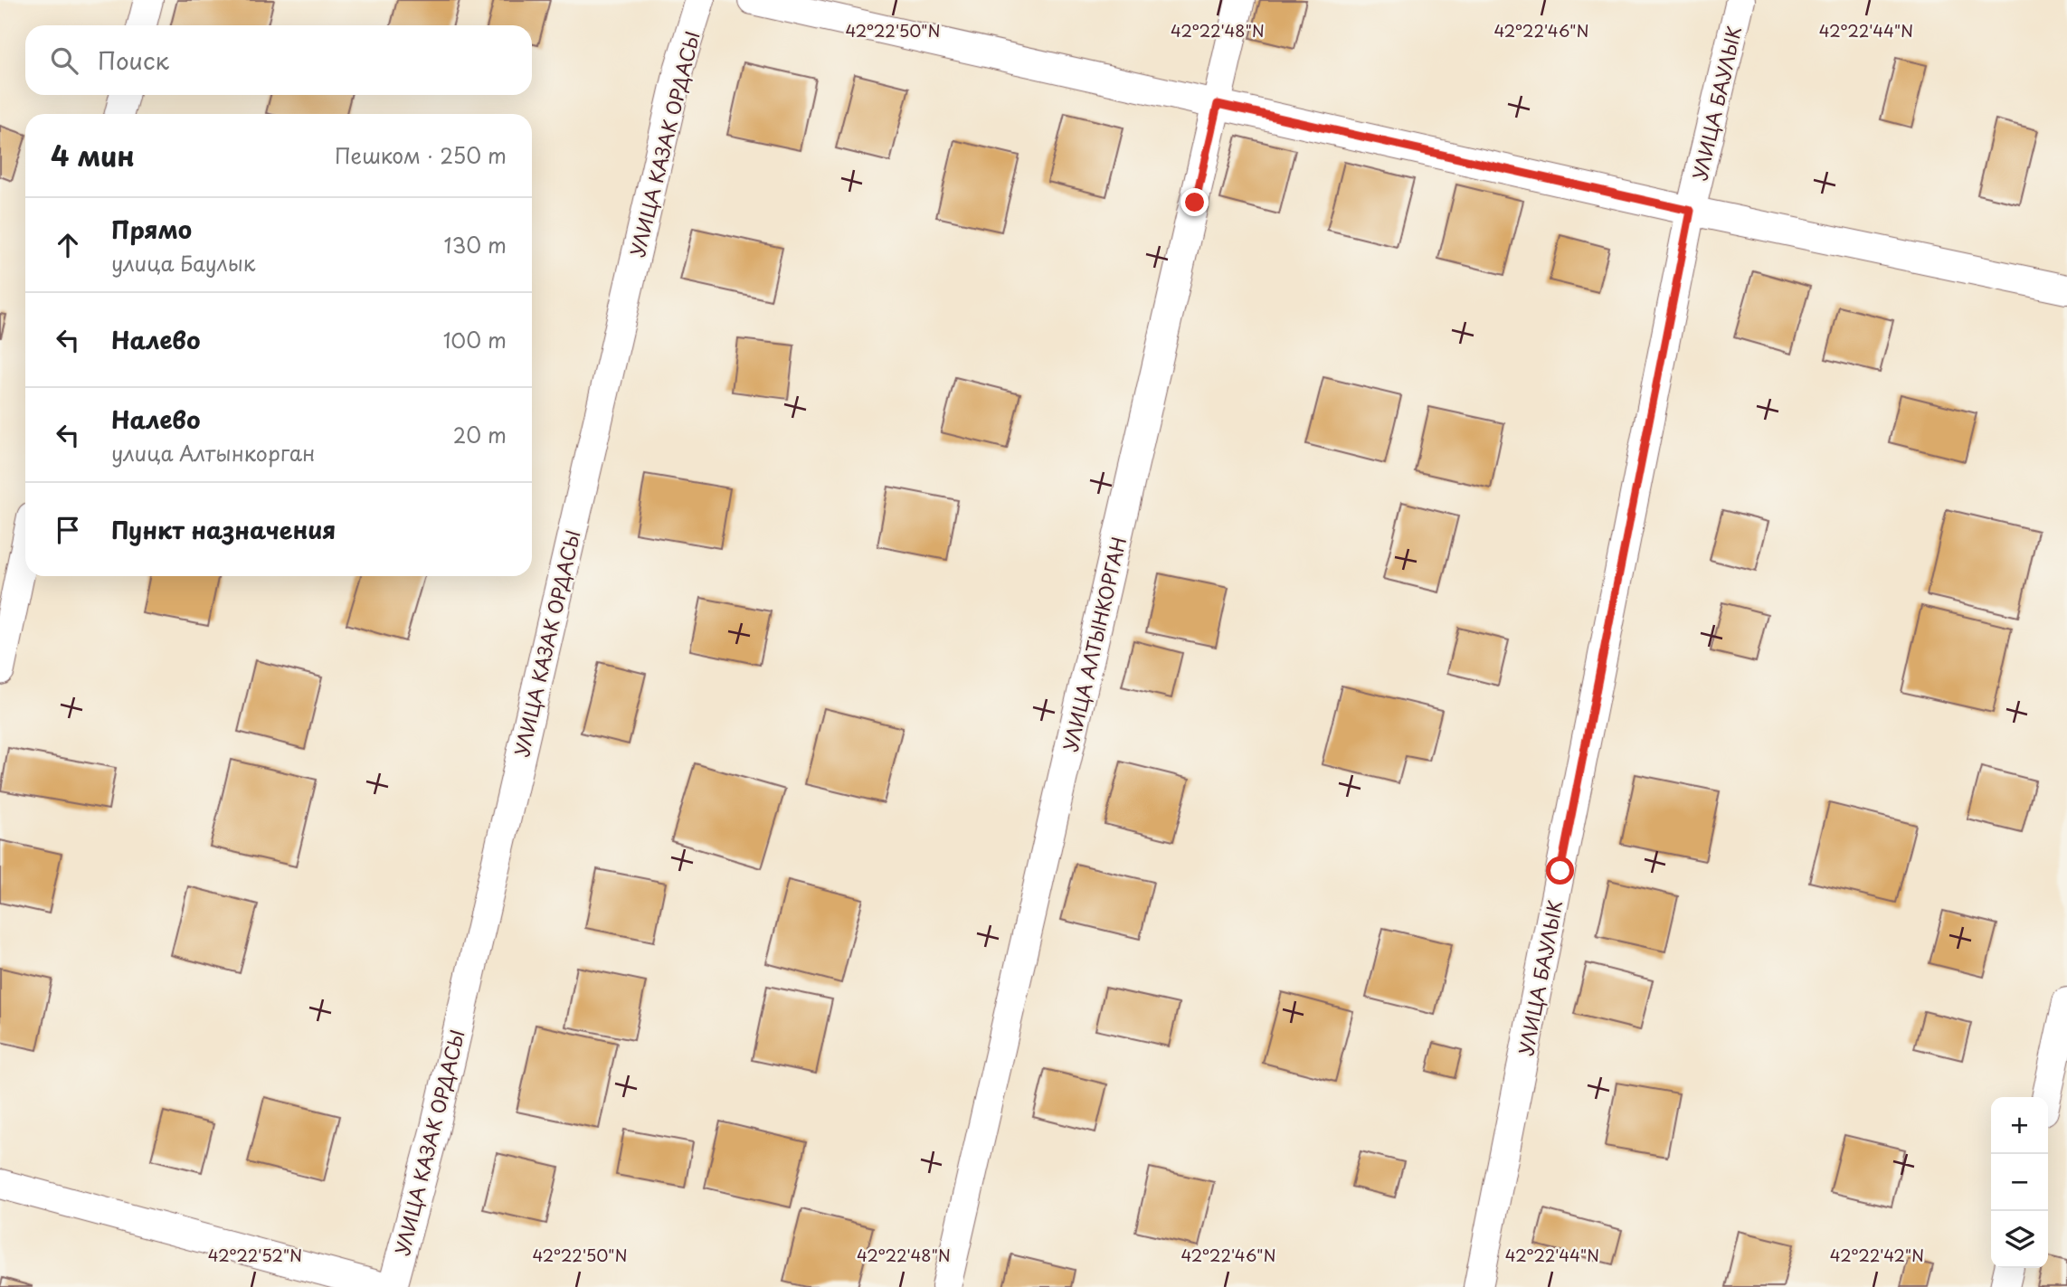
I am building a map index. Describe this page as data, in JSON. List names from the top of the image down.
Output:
{
  "streets": {
    "street": ["УЛИЦА БАУЛЫК", "УЛИЦА КАЗАК ОРДАСЫ", "УЛИЦА АЛТЫНКОРГАН"]
  },
  "page": {
    "search": "Поиск",
    "heading": ["4 мин", "Пешком · 250 m"],
    "list": [
      ["Прямо", "улица Баулык", "130 m"],
      ["Налево", "100 m"],
      ["Налево", "улица Алтынкорган", "20 m"],
      "Пункт назначения"
    ],
    "map_buttons": ["+", "−"]
  },
  "coordinates": [
    "42°22'50\"N",
    "42°22'48\"N",
    "42°22'46\"N",
    "42°22'44\"N",
    "42°22'52\"N",
    "42°22'42\"N"
  ]
}
